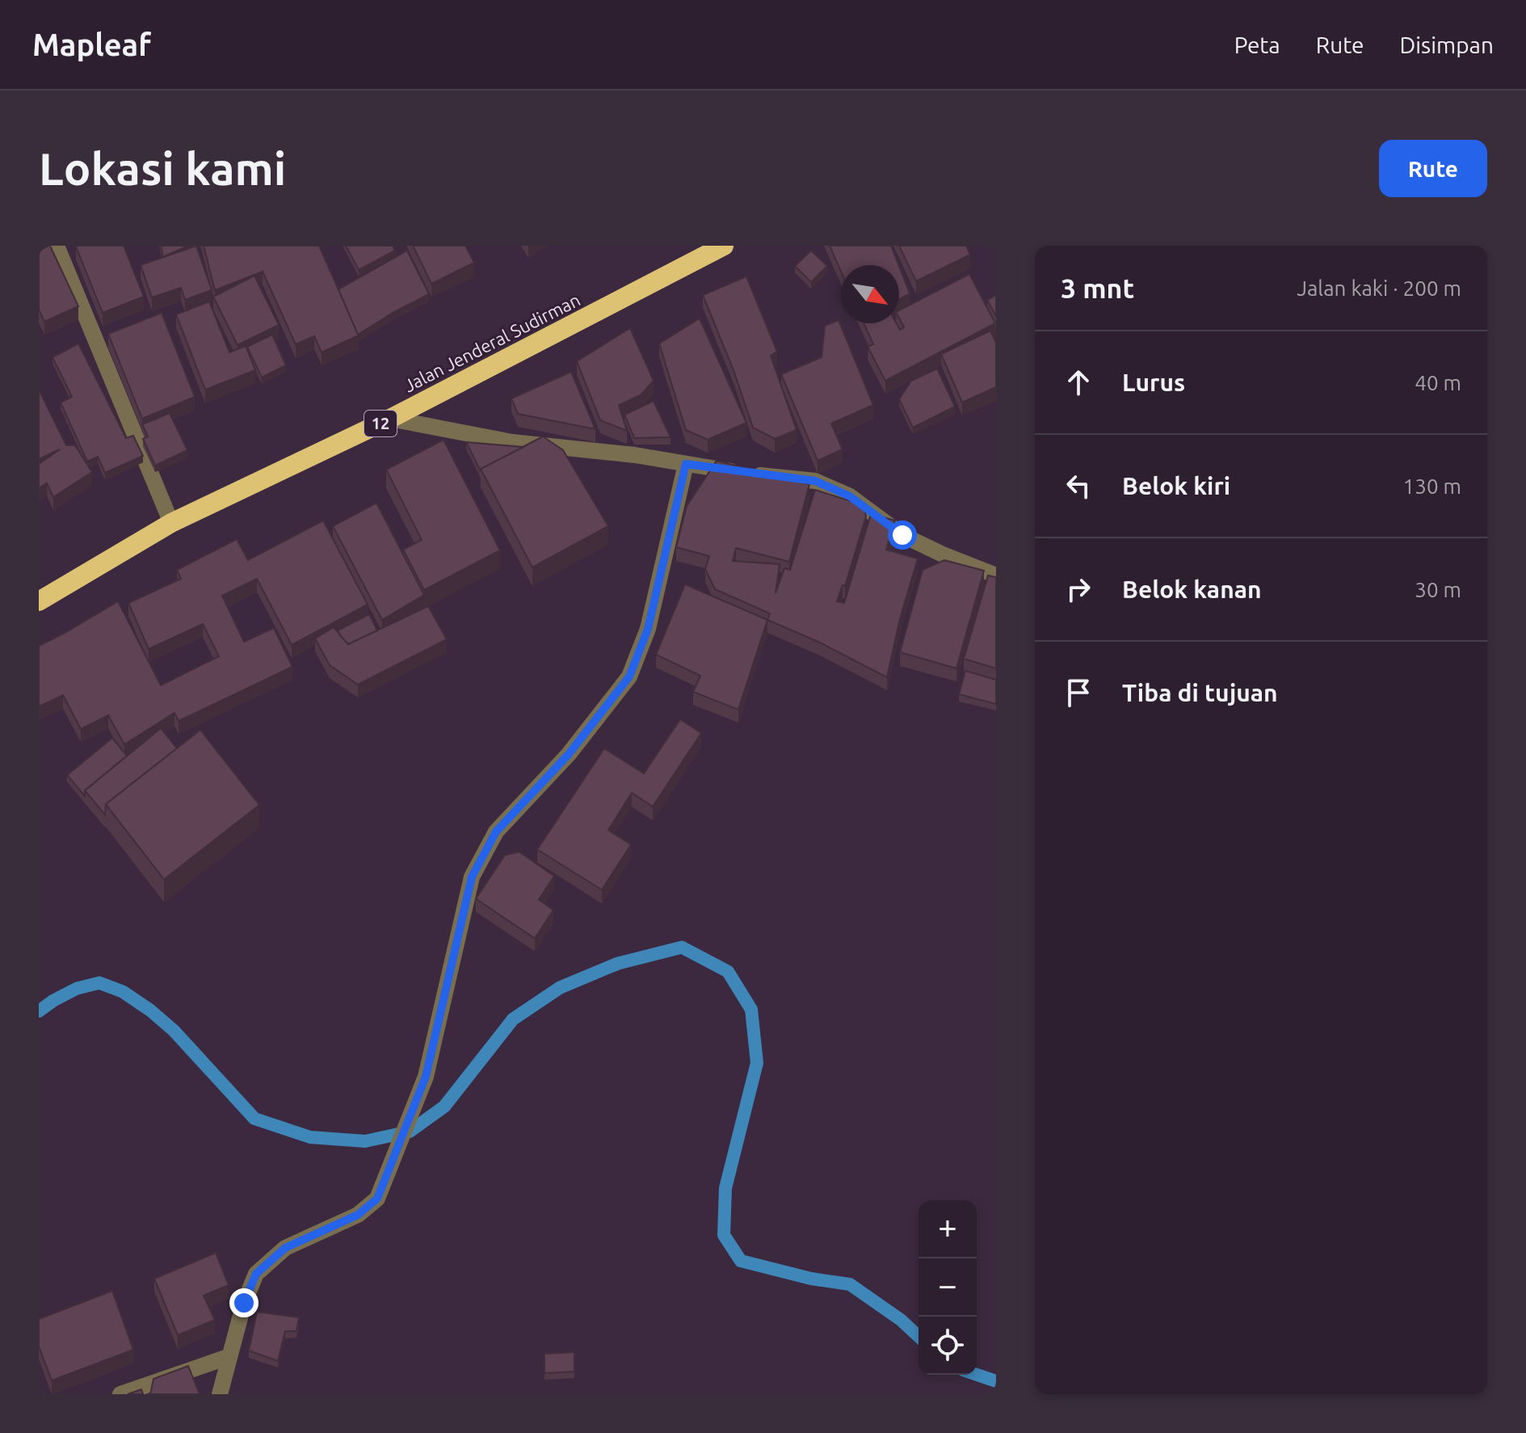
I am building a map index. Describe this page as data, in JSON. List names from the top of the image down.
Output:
{
  "streets": {
    "highway": ["Jalan Jenderal Sudirman", "12"]
  },
  "north": "bottom right",
  "page": {
    "header": "Mapleaf",
    "nav": ["Peta", "Rute", "Disimpan"],
    "buttons": "Rute",
    "title": "Lokasi kami",
    "heading": ["3 mnt", "Jalan kaki · 200 m"],
    "list": [
      ["Lurus", "40 m"],
      ["Belok kiri", "130 m"],
      ["Belok kanan", "30 m"],
      "Tiba di tujuan"
    ],
    "map_buttons": ["+", "−"]
  }
}
